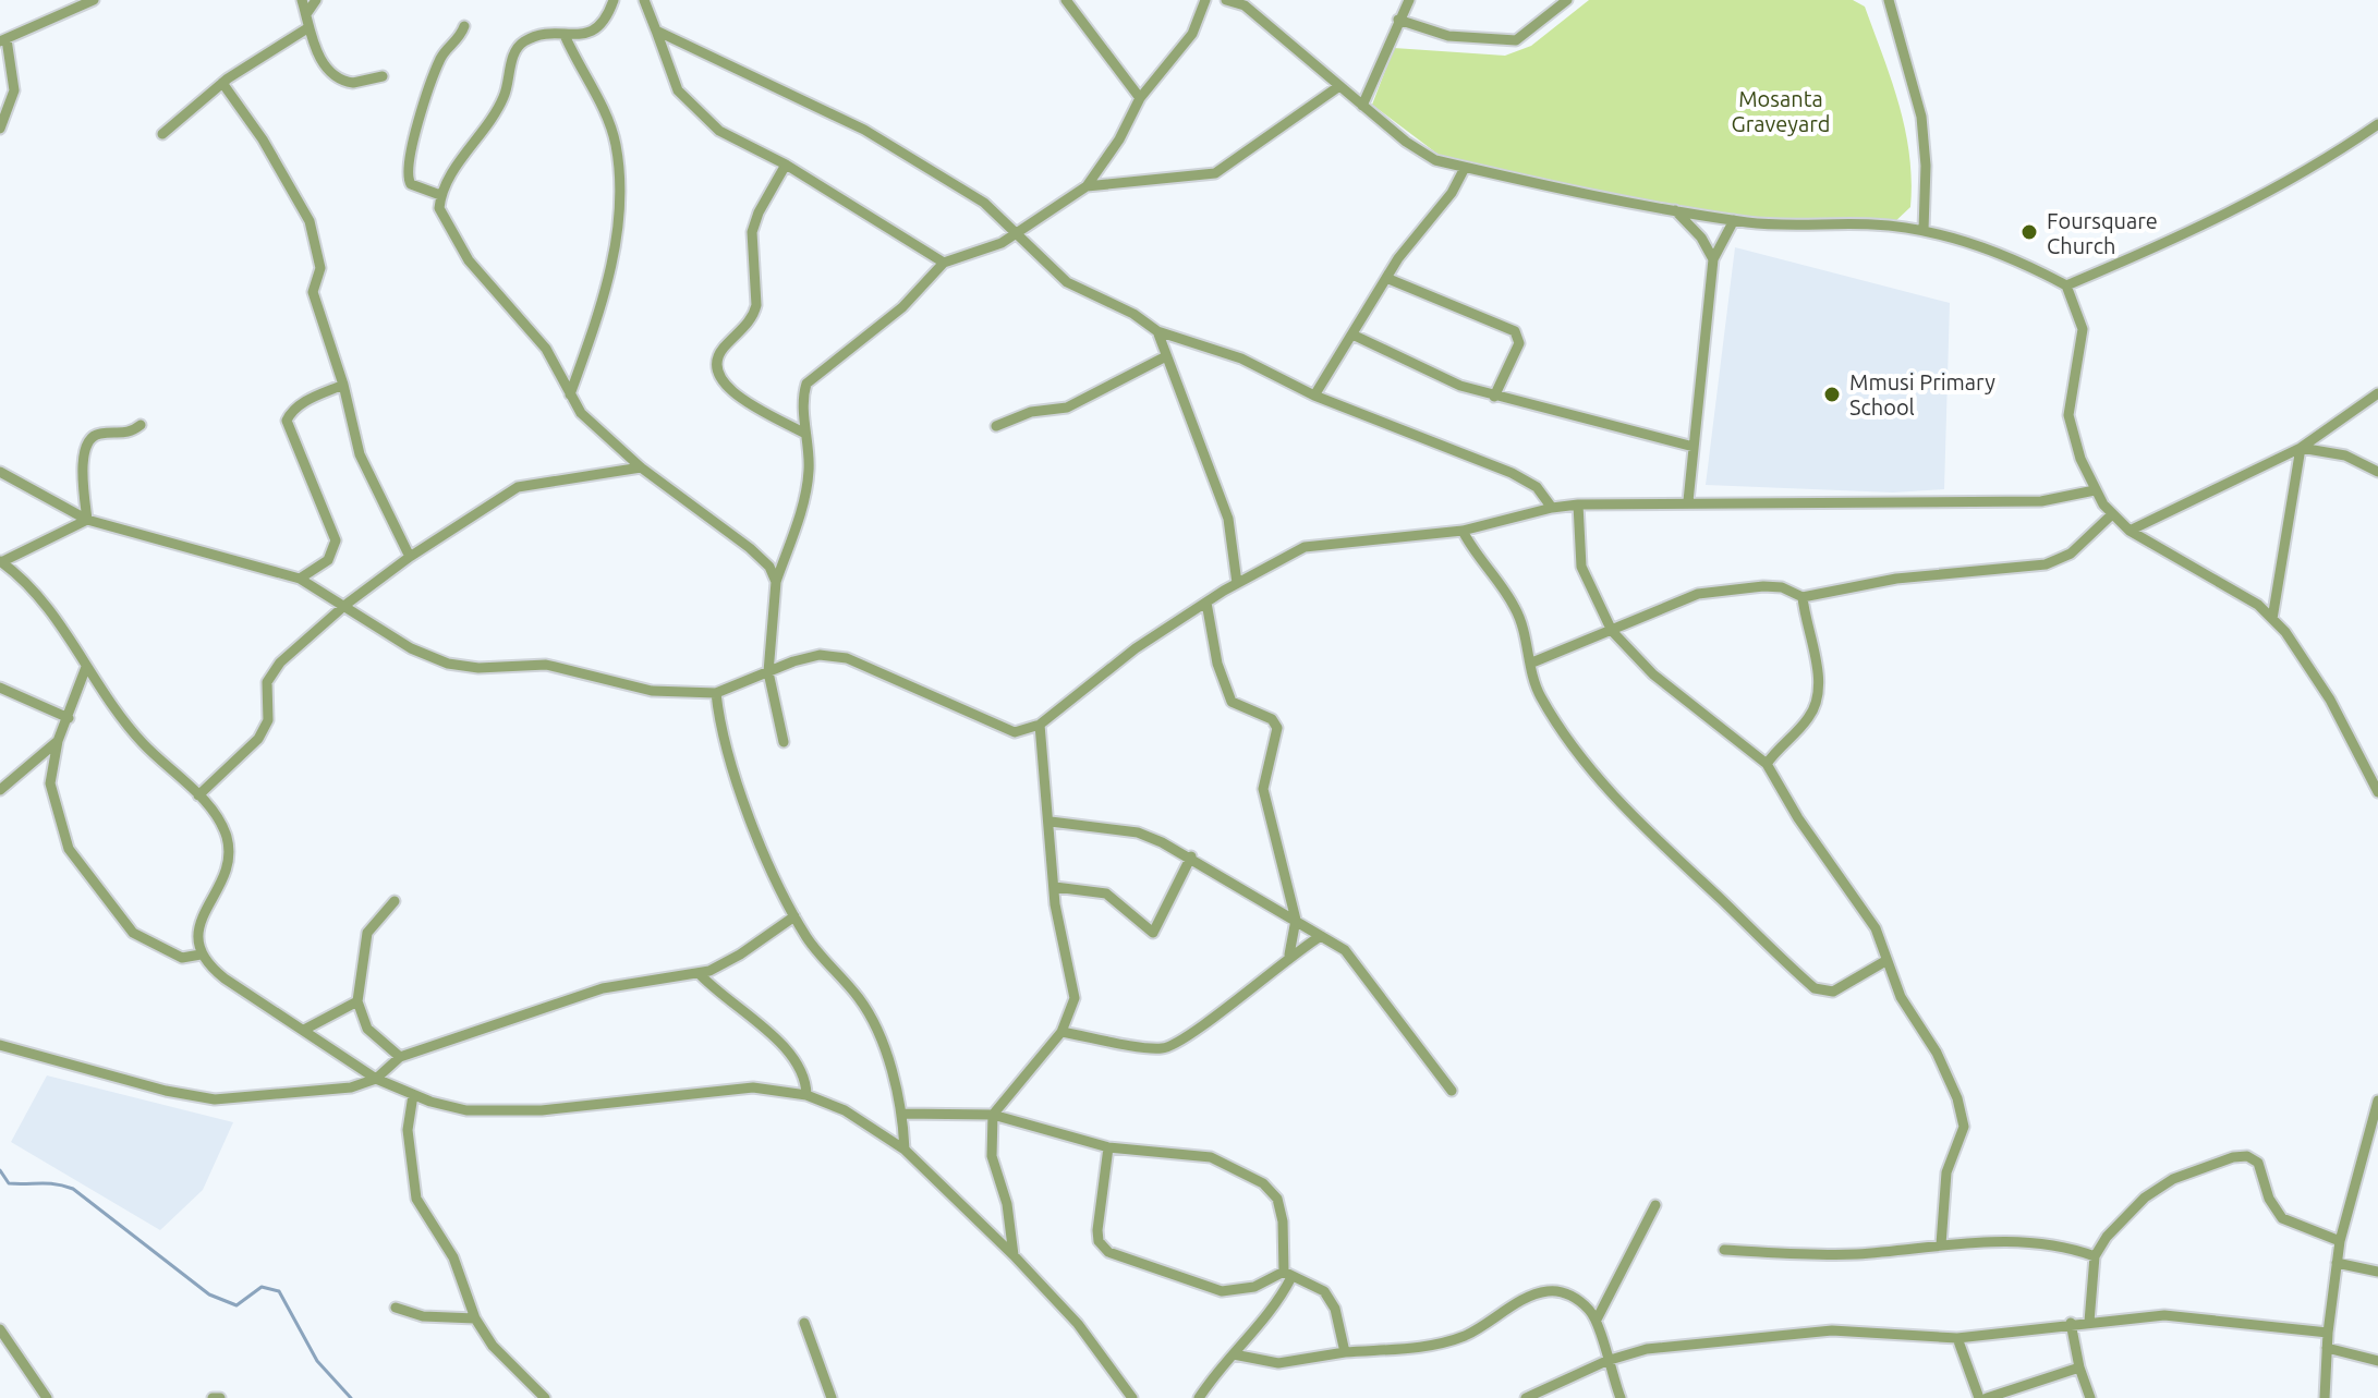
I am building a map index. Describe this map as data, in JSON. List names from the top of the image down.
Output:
{
  "parks": ["Mosanta Graveyard"],
  "places": ["Foursquare Church", "Mmusi Primary School"]
}
